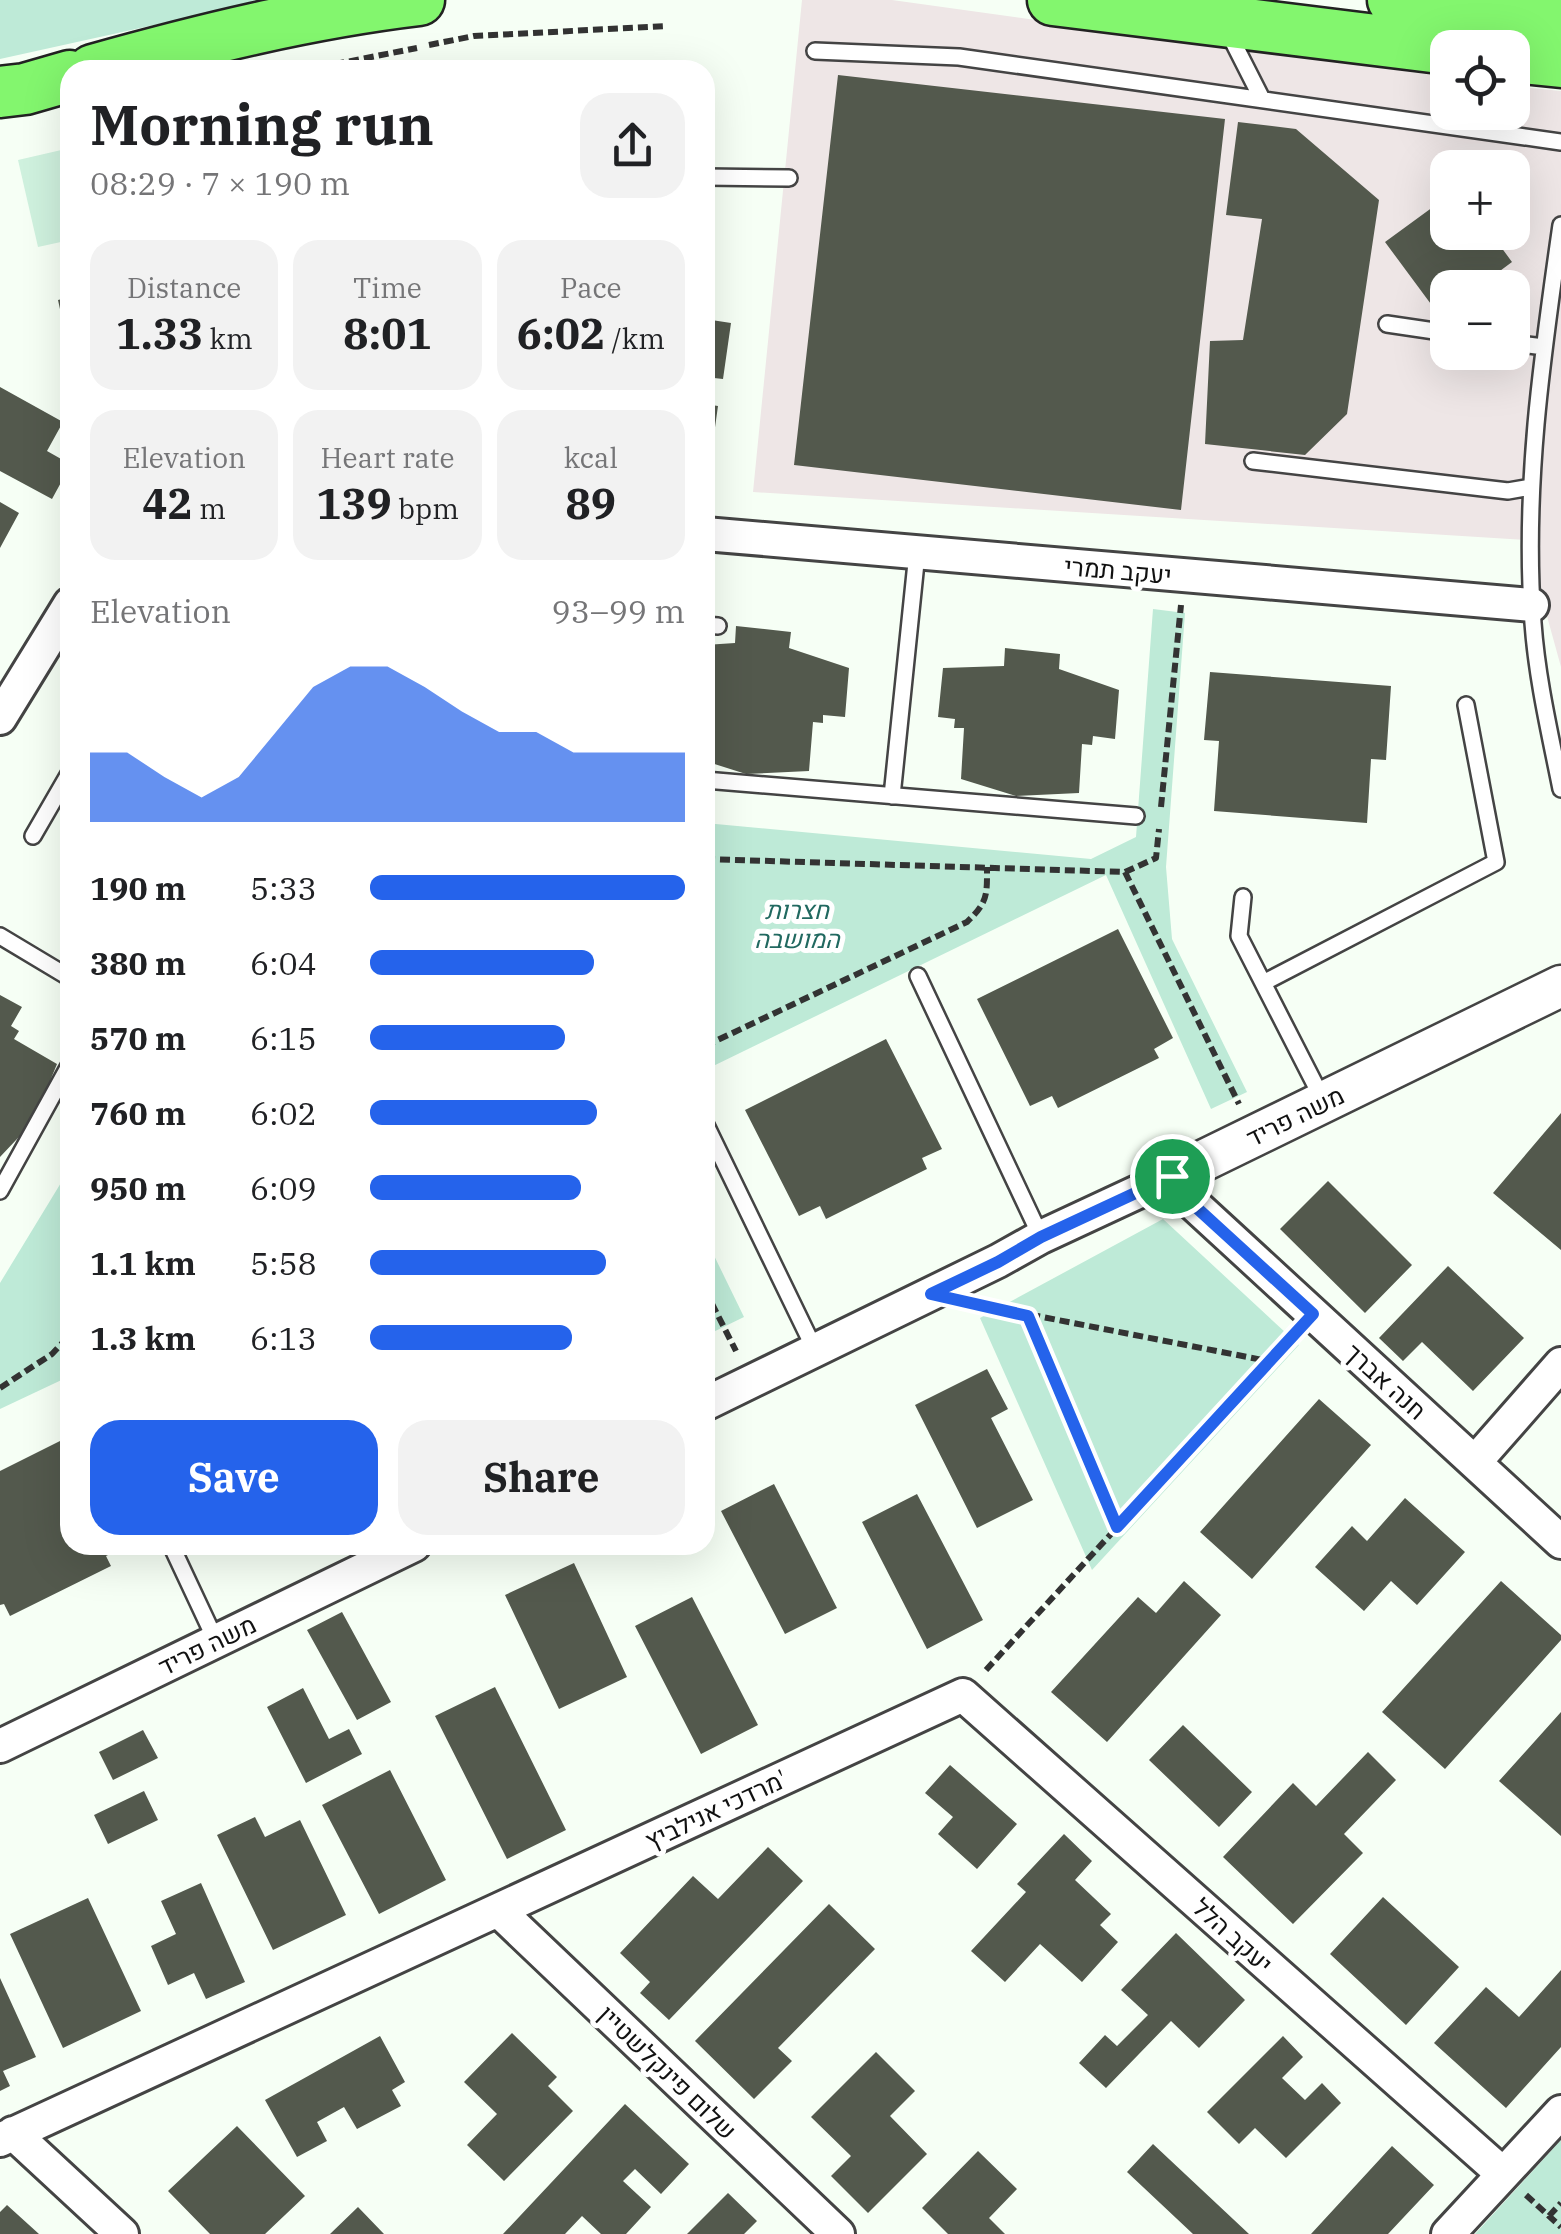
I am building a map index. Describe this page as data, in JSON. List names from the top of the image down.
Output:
{
  "streets": {
    "street": [
      "יעקב תמרי",
      "משה פריד",
      "חנה אברך",
      "מרדכי אנילביץ'",
      "יעקב הלל",
      "שלום פינקלשטיין"
    ]
  },
  "crossings": [
    ["משה פריד", "חנה אברך"],
    ["מרדכי אנילביץ'", "יעקב הלל"],
    ["מרדכי אנילביץ'", "שלום פינקלשטיין"]
  ],
  "parks": ["חצרות המושבה"],
  "page": {
    "map_buttons": ["+", "−"],
    "heading": ["Morning run", "08:29 · 7 × 190 m"],
    "stats": [
      ["Distance", "1.33 km"],
      ["Time", "8:01"],
      ["Pace", "6:02 /km"],
      ["Elevation", "42 m"],
      ["Heart rate", "139 bpm"],
      ["kcal", "89"]
    ],
    "chart": ["Elevation", "93–99 m"],
    "list": [
      {
        "name": "190 m",
        "note": "5:33"
      },
      {
        "name": "380 m",
        "note": "6:04"
      },
      {
        "name": "570 m",
        "note": "6:15"
      },
      {
        "name": "760 m",
        "note": "6:02"
      },
      {
        "name": "950 m",
        "note": "6:09"
      },
      {
        "name": "1.1 km",
        "note": "5:58"
      },
      {
        "name": "1.3 km",
        "note": "6:13"
      }
    ],
    "buttons": ["Save", "Share"]
  }
}
